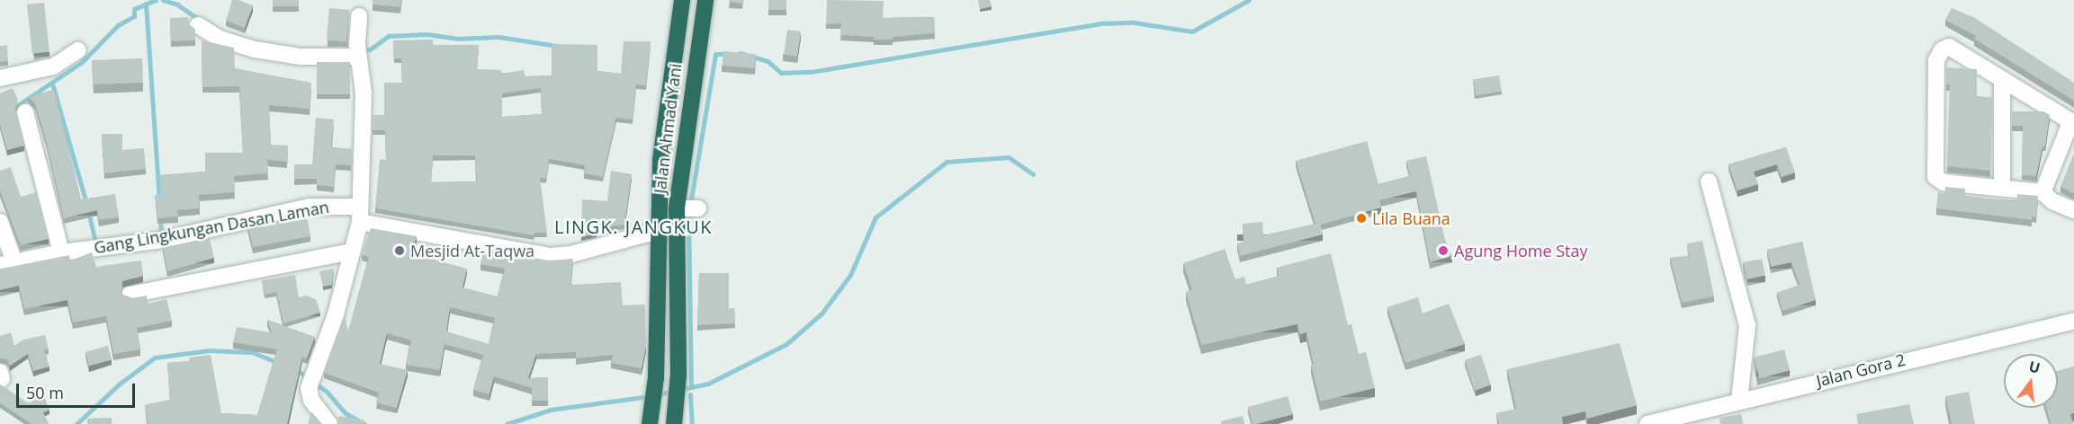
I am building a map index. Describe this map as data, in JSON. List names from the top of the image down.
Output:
{
  "streets": {
    "highway": ["Jalan Ahmad Yani"],
    "street": ["Gang Lingkungan Dasan Laman", "Jalan Gora 2"]
  },
  "districts": ["LINGK. JANGKUK"],
  "places": ["Lila Buana", "Mesjid At-Taqwa", "Agung Home Stay"],
  "scale_bar": "50 m",
  "north": "top"
}
